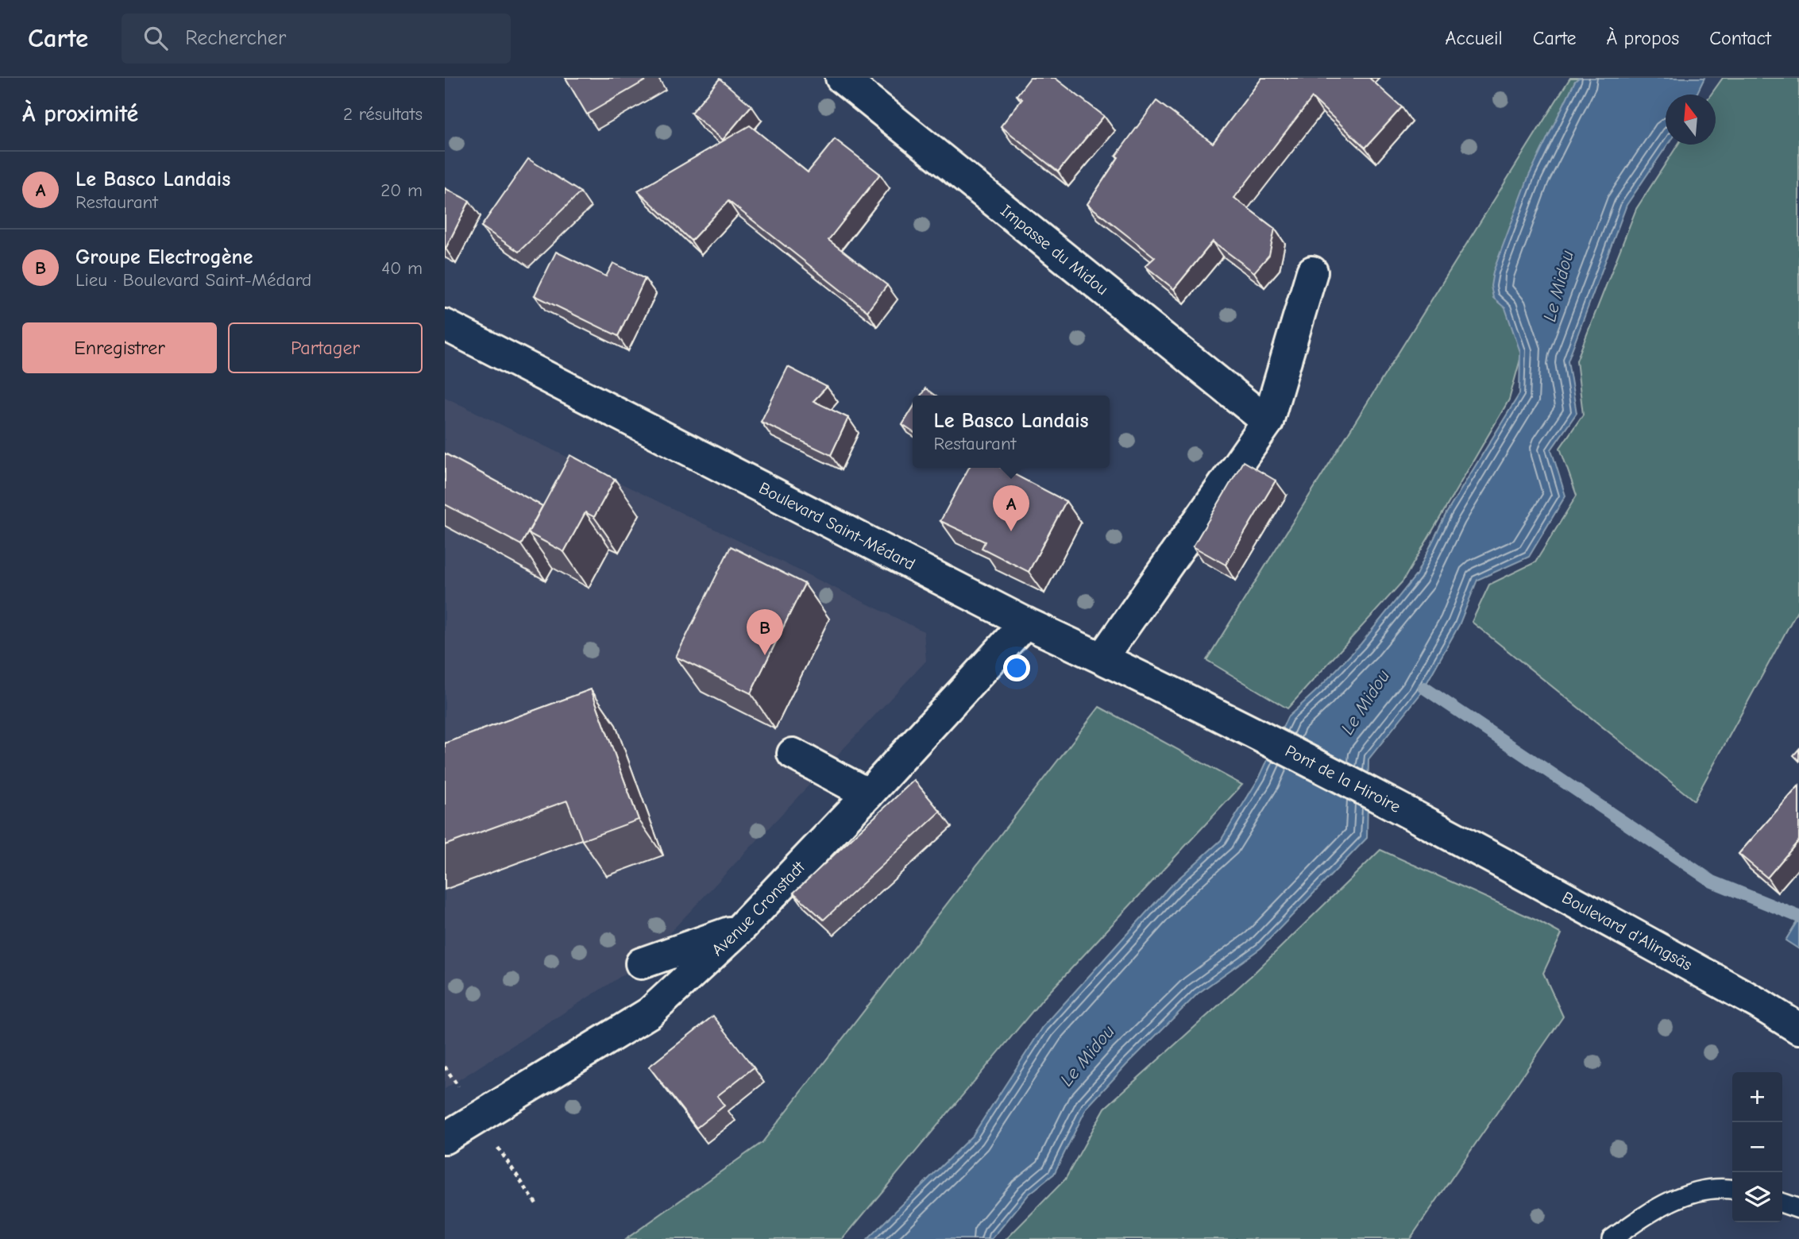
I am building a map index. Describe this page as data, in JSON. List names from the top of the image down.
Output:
{
  "streets": {
    "street": [
      "Impasse du Midou",
      "Boulevard Saint-Médard",
      "Pont de la Hiroire",
      "Avenue Cronstadt",
      "Boulevard d'Alingsäs"
    ]
  },
  "crossings": [
    ["Boulevard Saint-Médard", "Pont de la Hiroire"],
    ["Boulevard Saint-Médard", "Avenue Cronstadt"],
    ["Pont de la Hiroire", "Boulevard d'Alingsäs"]
  ],
  "water": ["Le Midou"],
  "north": "top",
  "page": {
    "header": "Carte",
    "search": "Rechercher",
    "nav": [
      "Accueil",
      "Carte",
      "À propos",
      "Contact"
    ],
    "heading": ["À proximité", "2 résultats"],
    "list": [
      {
        "mark": "A",
        "name": "Le Basco Landais",
        "note": "Restaurant",
        "value": "20 m"
      },
      {
        "mark": "B",
        "name": "Groupe Electrogène",
        "note": "Lieu · Boulevard Saint-Médard",
        "value": "40 m"
      }
    ],
    "buttons": ["Enregistrer", "Partager"],
    "popup": ["Le Basco Landais", "Restaurant"],
    "pins": ["A", "B"],
    "map_buttons": ["+", "−"]
  }
}
